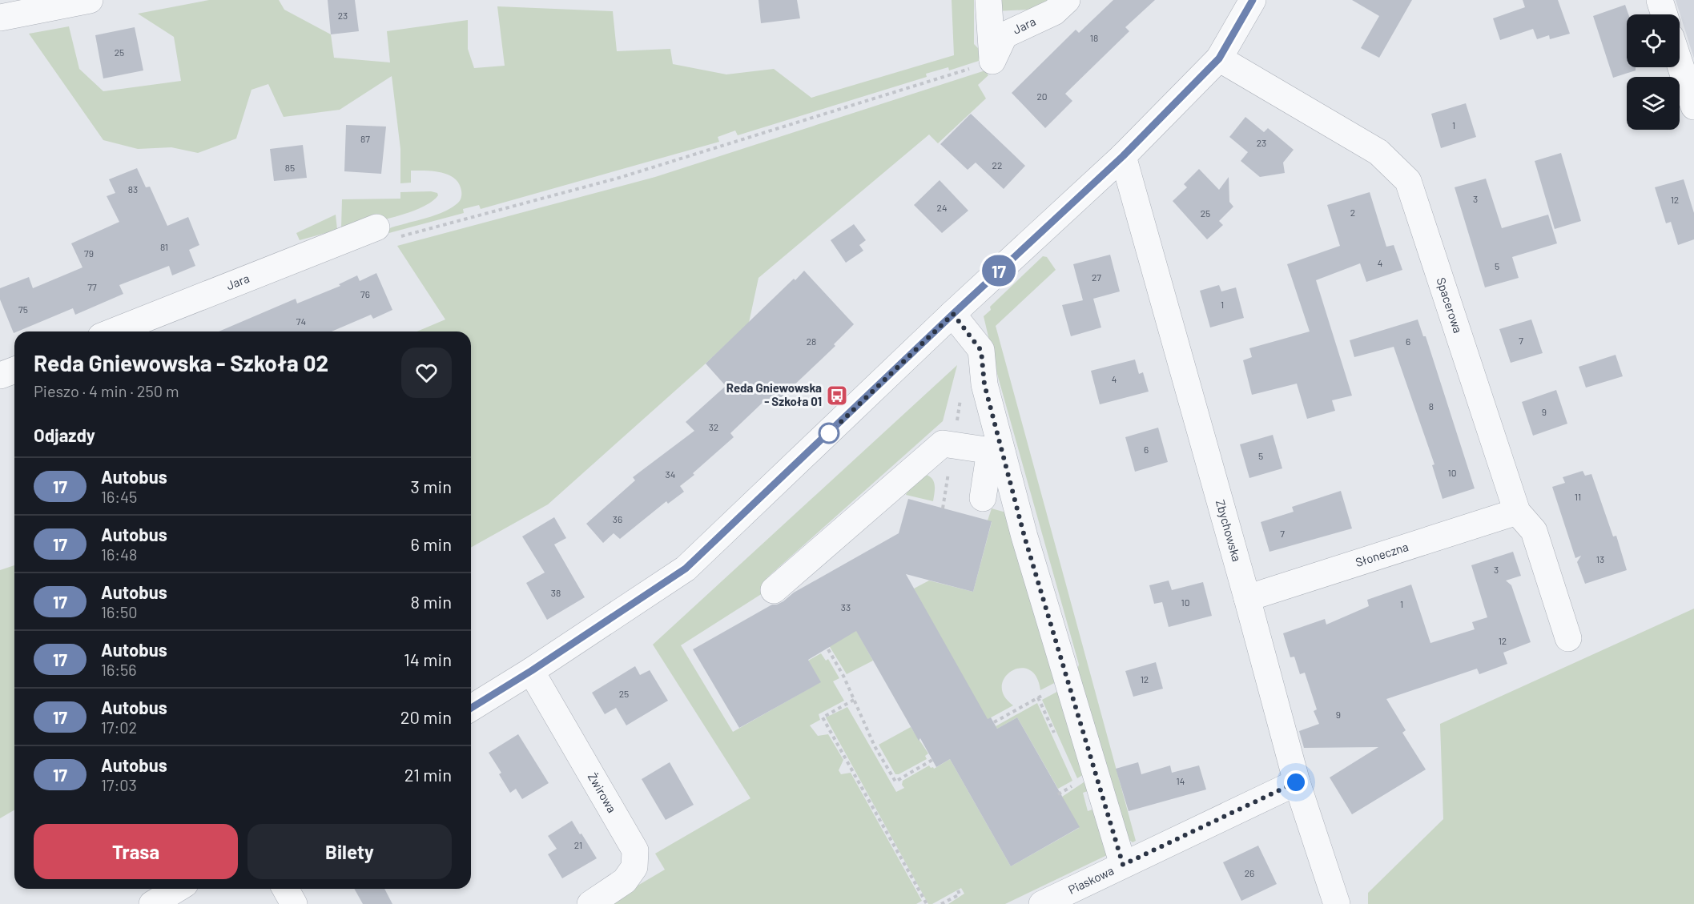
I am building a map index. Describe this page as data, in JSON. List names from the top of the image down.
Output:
{
  "streets": {
    "street": [
      "Jara",
      "Spacerowa",
      "Zbychowska",
      "Słoneczna",
      "Żwirowa",
      "Piaskowa"
    ]
  },
  "crossings": [
    ["Spacerowa", "Słoneczna"],
    ["Zbychowska", "Słoneczna"],
    ["Zbychowska", "Piaskowa"]
  ],
  "places": {
    "bus stop": ["Reda Gniewowska - Szkoła 01"]
  },
  "lines": ["bus line 17"],
  "house_numbers": [
    "23",
    "18",
    "25",
    "20",
    "1",
    "87",
    "23",
    "22",
    "85",
    "83",
    "3",
    "12",
    "24",
    "2",
    "25",
    "81",
    "79",
    "4",
    "5",
    "27",
    "77",
    "76",
    "1",
    "75",
    "74",
    "7",
    "28",
    "6",
    "4",
    "8",
    "9",
    "32",
    "6",
    "5",
    "10",
    "34",
    "11",
    "36",
    "7",
    "13",
    "3",
    "38",
    "10",
    "1",
    "33",
    "12",
    "12",
    "25",
    "9",
    "14",
    "21",
    "26"
  ],
  "page": {
    "on_map": "17",
    "heading": [
      ["Reda Gniewowska - Szkoła 02", "Pieszo · 4 min · 250 m"],
      "Odjazdy"
    ],
    "list": [
      {
        "mark": "17",
        "name": "Autobus",
        "note": "16:45",
        "value": "3 min"
      },
      {
        "mark": "17",
        "name": "Autobus",
        "note": "16:48",
        "value": "6 min"
      },
      {
        "mark": "17",
        "name": "Autobus",
        "note": "16:50",
        "value": "8 min"
      },
      {
        "mark": "17",
        "name": "Autobus",
        "note": "16:56",
        "value": "14 min"
      },
      {
        "mark": "17",
        "name": "Autobus",
        "note": "17:02",
        "value": "20 min"
      },
      {
        "mark": "17",
        "name": "Autobus",
        "note": "17:03",
        "value": "21 min"
      }
    ],
    "buttons": ["Trasa", "Bilety"]
  }
}
